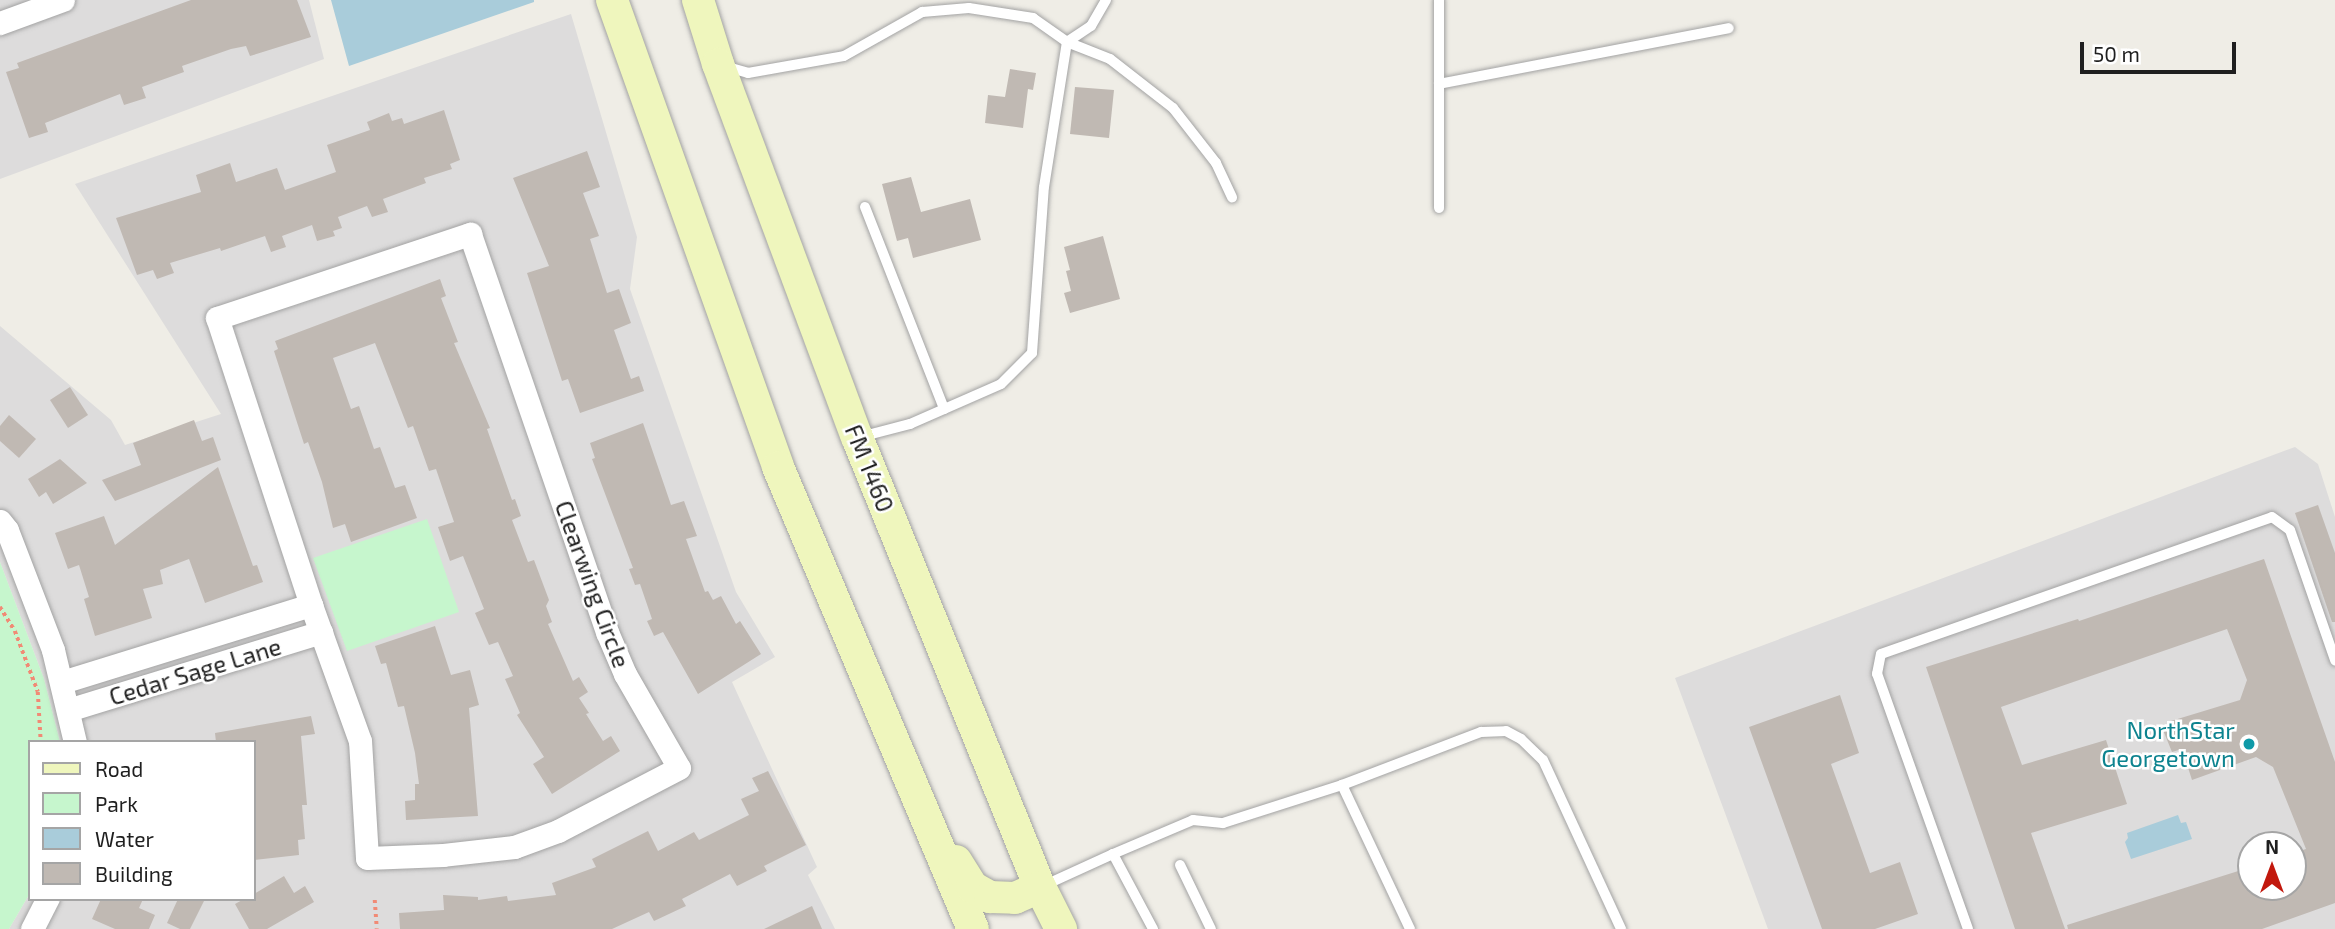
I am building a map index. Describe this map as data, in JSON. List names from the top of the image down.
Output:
{
  "streets": {
    "main road": ["FM 1460"],
    "street": ["Clearwing Circle", "Cedar Sage Lane"]
  },
  "crossings": [
    ["Clearwing Circle", "Cedar Sage Lane"]
  ],
  "places": ["NorthStar Georgetown"],
  "legend": [
    "Road",
    "Park",
    "Water",
    "Building"
  ],
  "scale_bar": "50 m",
  "north": "top"
}
